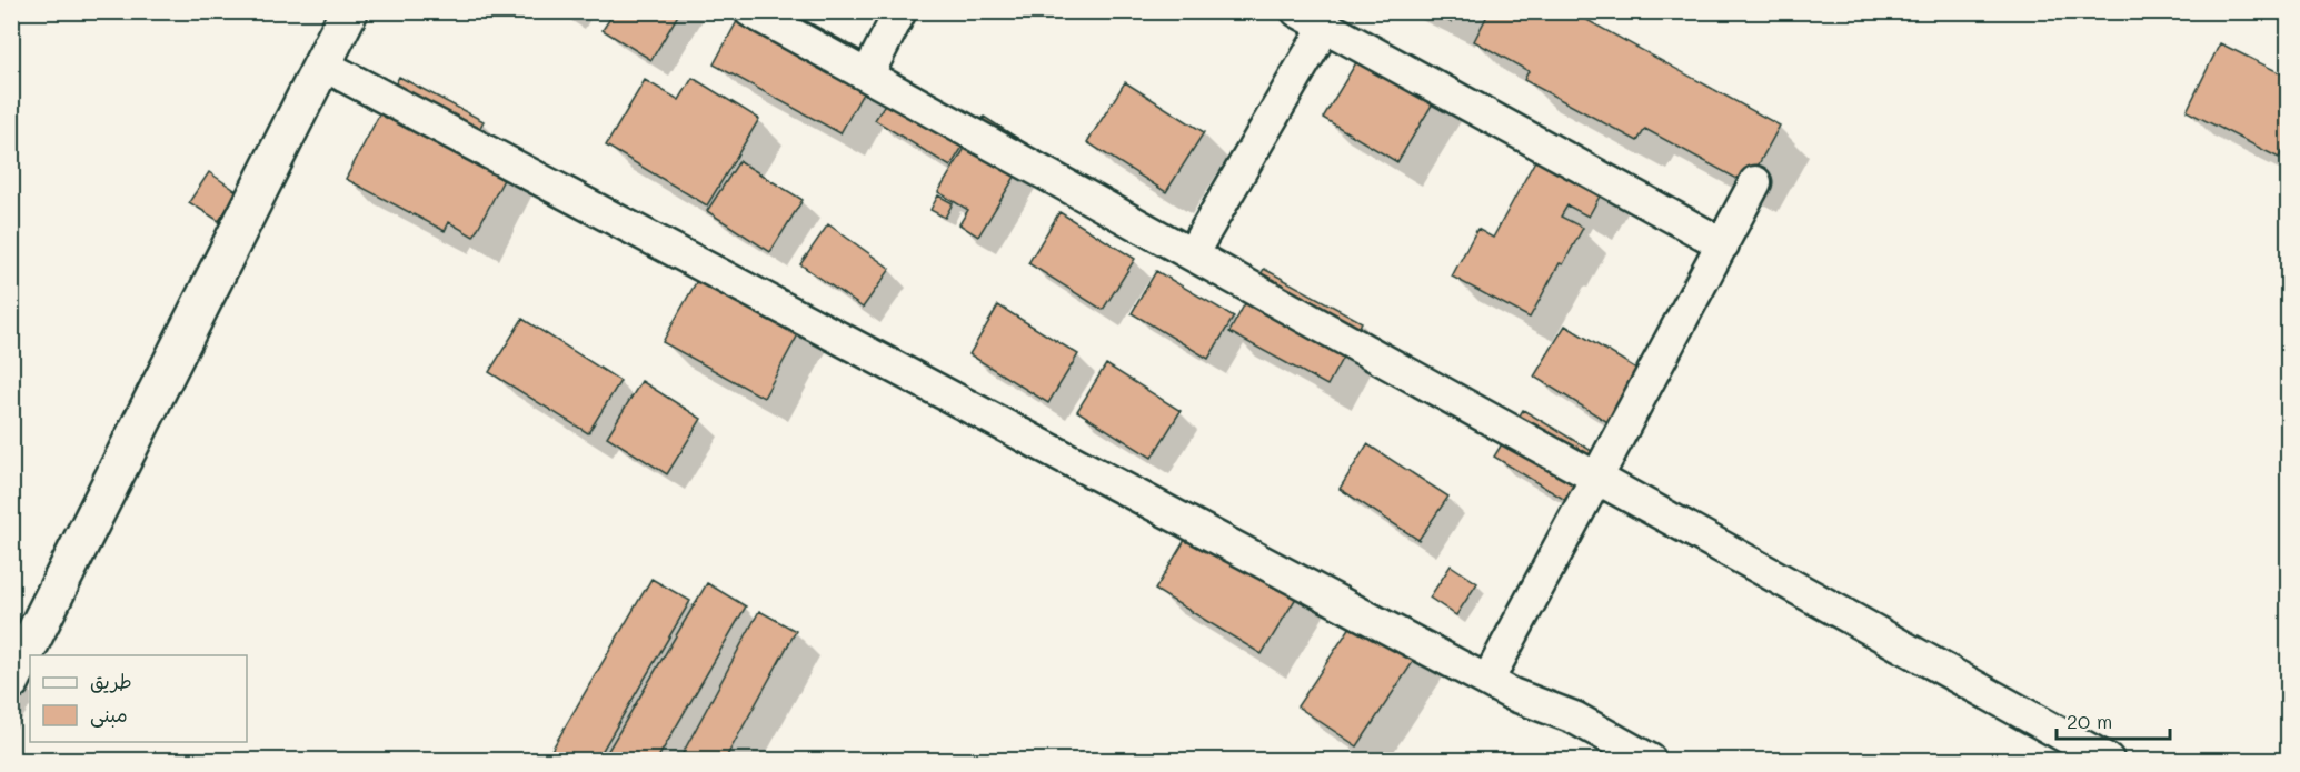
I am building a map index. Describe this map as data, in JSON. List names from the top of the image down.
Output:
{
  "legend": ["طريق", "مبنى"],
  "scale_bar": "20 m"
}
